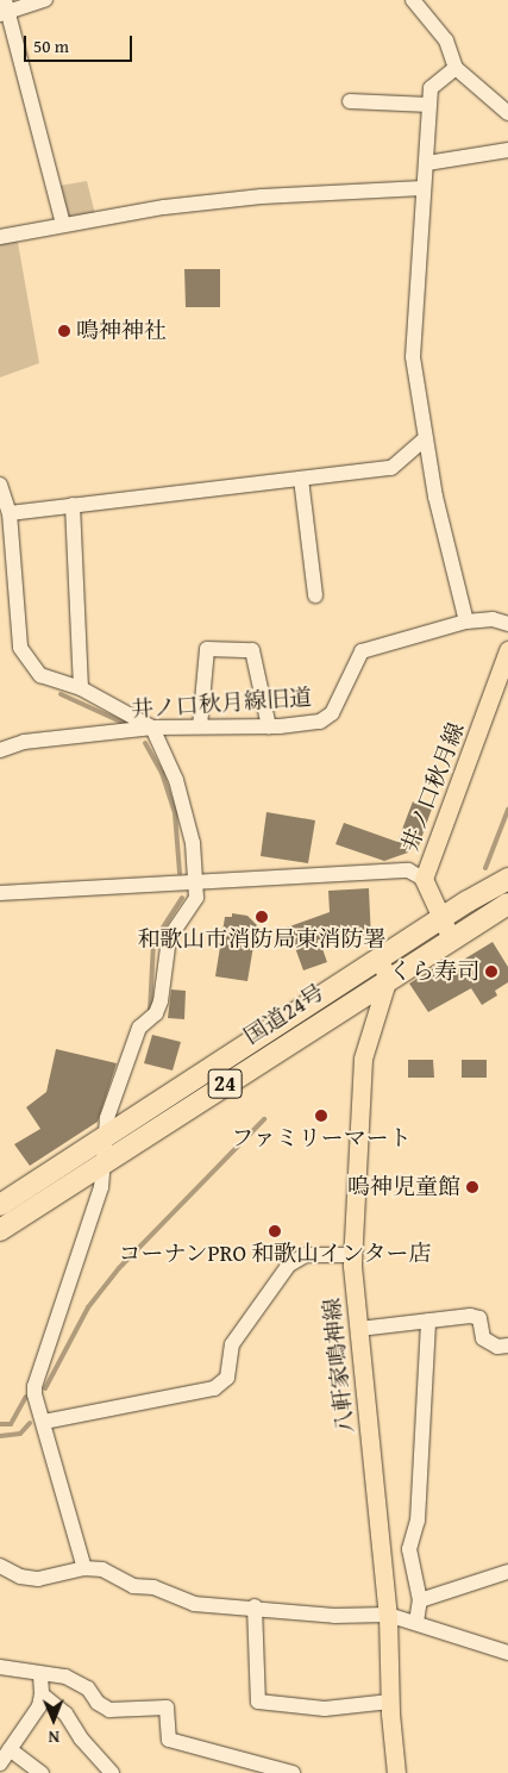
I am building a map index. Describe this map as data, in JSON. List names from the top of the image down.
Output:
{
  "streets": {
    "highway": ["国道24号", "24"],
    "main road": ["井ノ口秋月線", "八軒家鳴神線"],
    "street": ["井ノ口秋月線旧道"]
  },
  "crossings": [
    ["井ノ口秋月線", "国道24号"],
    ["国道24号", "八軒家鳴神線"]
  ],
  "places": [
    "鳴神神社",
    "和歌山市消防局東消防署",
    "くら寿司",
    "ファミリーマート",
    "嗚神児童館",
    "コーナンPRO 和歌山インター店"
  ],
  "scale_bar": "50 m",
  "north": "bottom"
}
